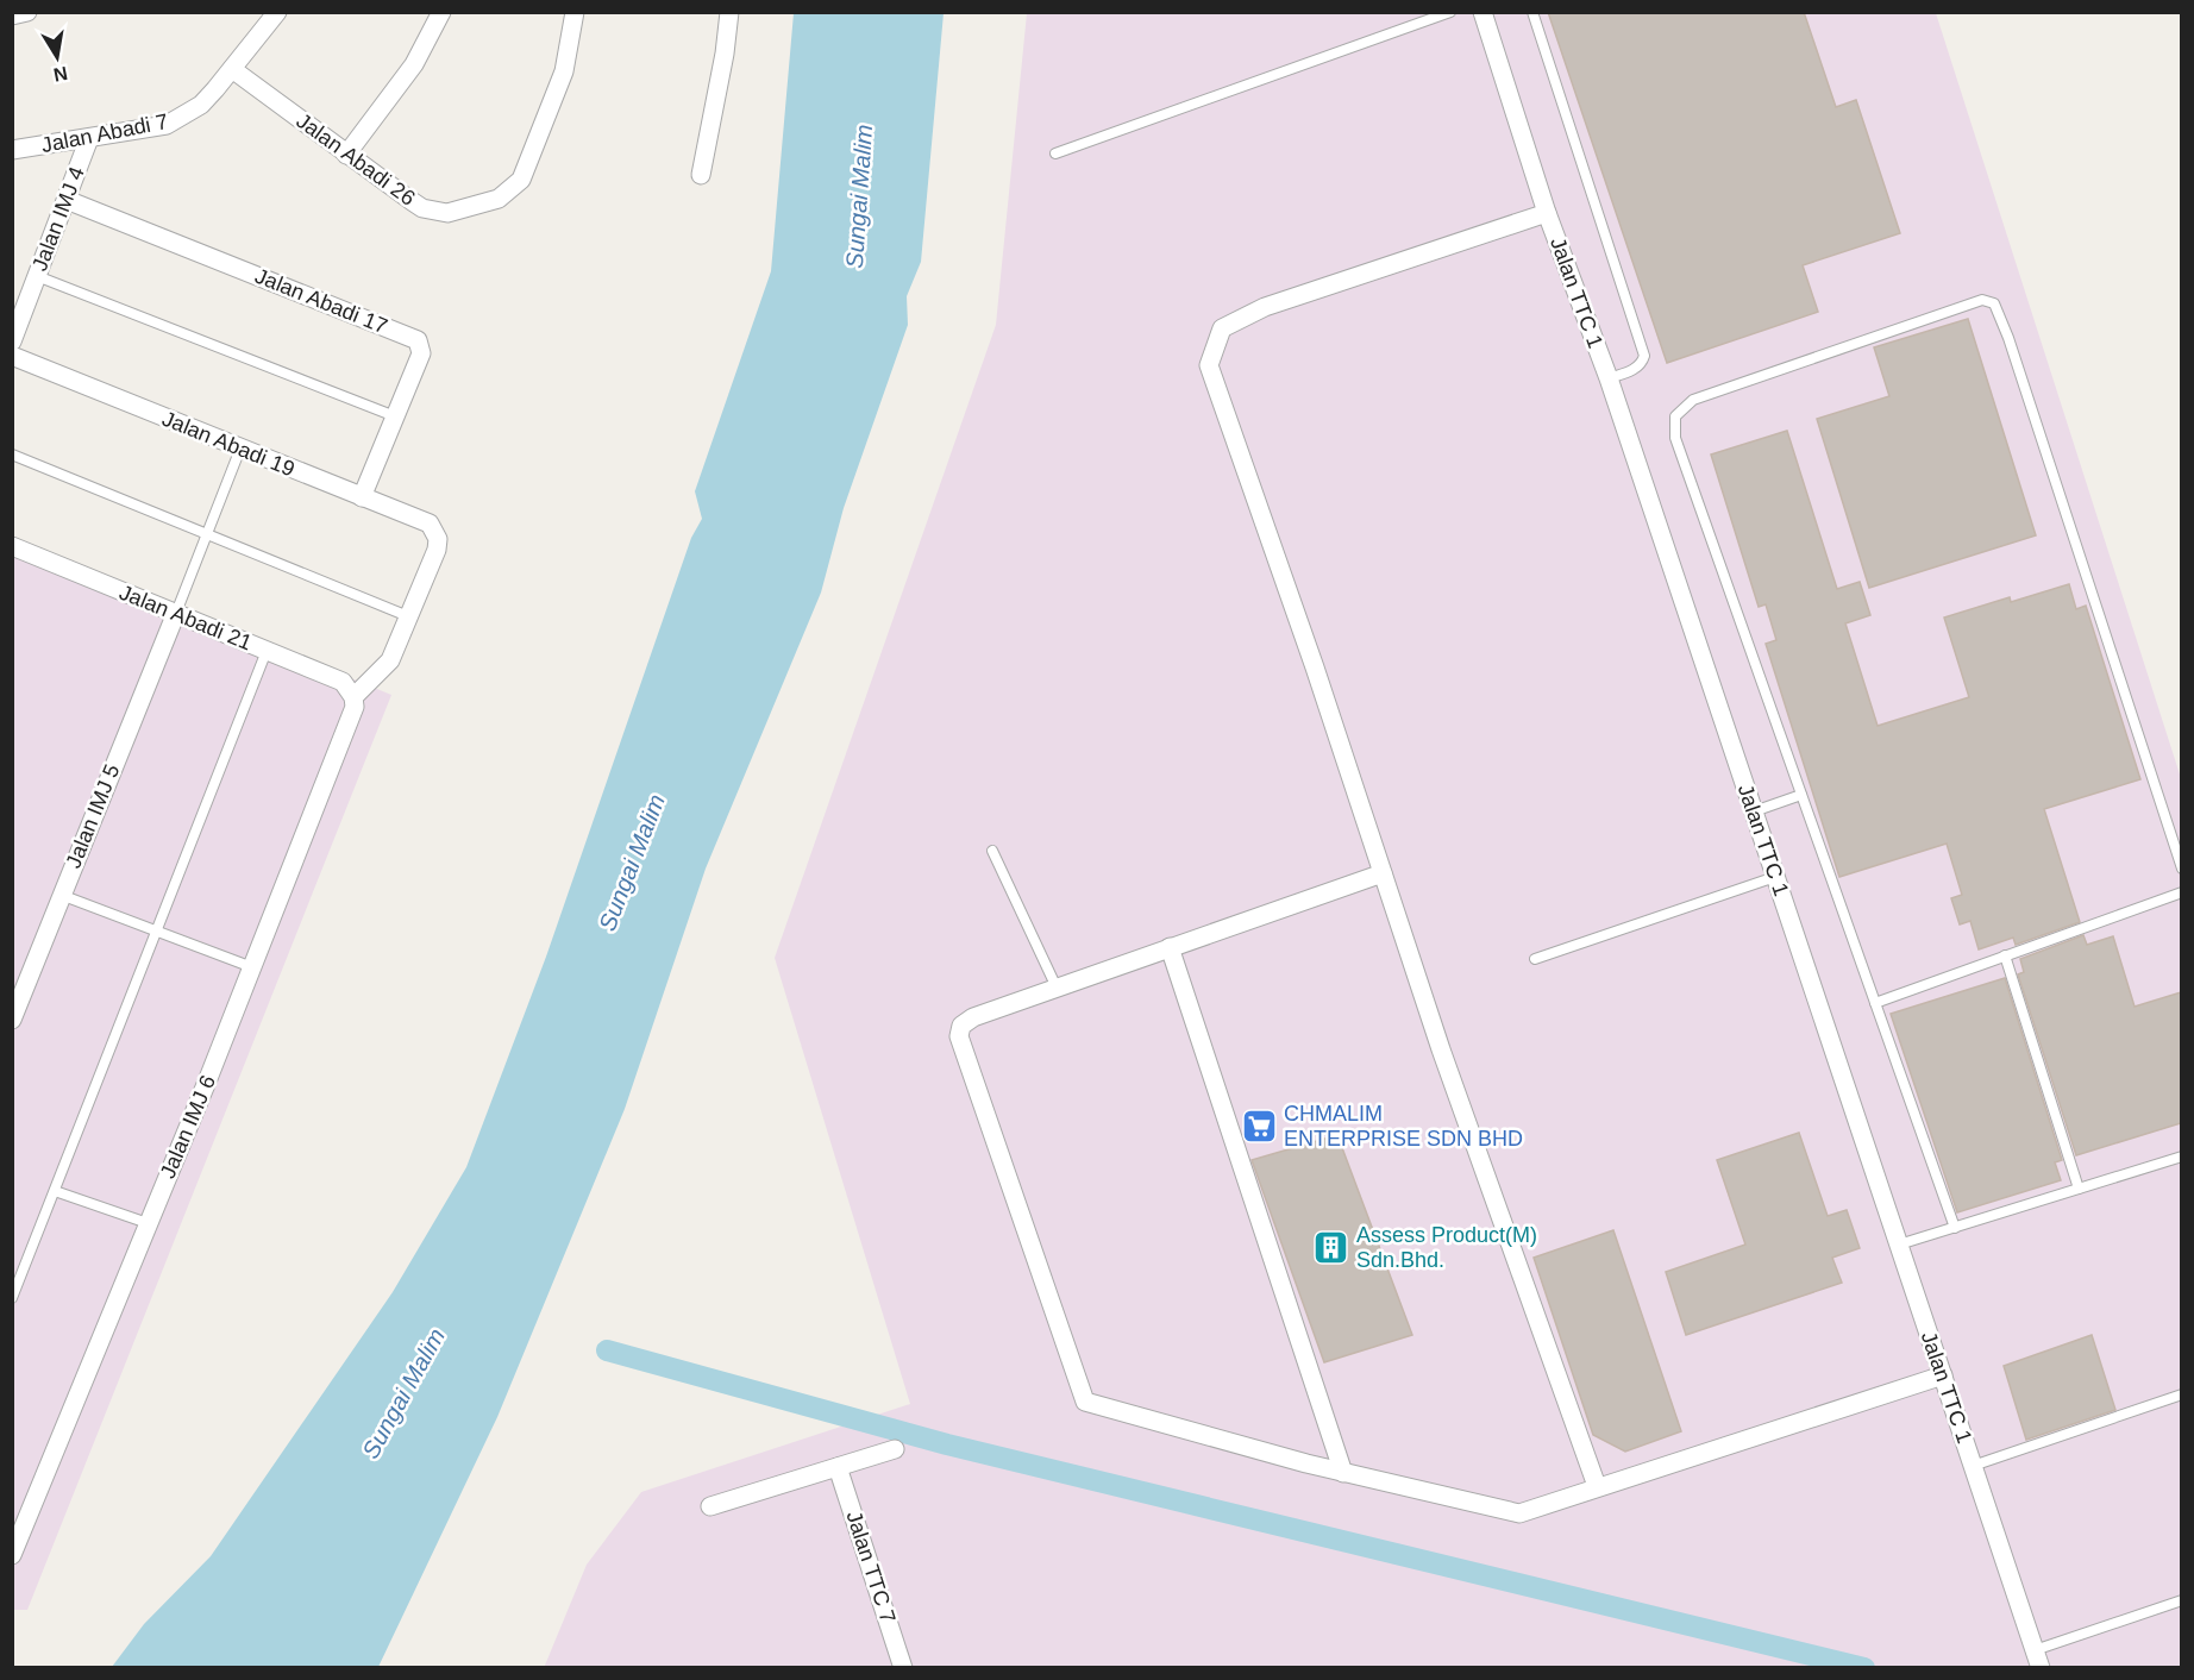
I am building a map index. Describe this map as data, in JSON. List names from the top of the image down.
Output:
{
  "streets": {
    "street": [
      "Jalan Abadi 7",
      "Jalan Abadi 26",
      "Jalan IMJ 4",
      "Jalan TTC 1",
      "Jalan Abadi 17",
      "Jalan Abadi 19",
      "Jalan Abadi 21",
      "Jalan IMJ 5",
      "Jalan IMJ 6",
      "Jalan TTC 7"
    ]
  },
  "crossings": [
    ["Jalan Abadi 7", "Jalan Abadi 26"],
    ["Jalan Abadi 7", "Jalan IMJ 4"],
    ["Jalan IMJ 4", "Jalan Abadi 17"],
    ["Jalan Abadi 17", "Jalan Abadi 19"],
    ["Jalan Abadi 21", "Jalan IMJ 5"],
    ["Jalan Abadi 21", "Jalan IMJ 6"]
  ],
  "water": ["Sungai Malim"],
  "places": {
    "supermarket": ["CHMALIM ENTERPRISE SDN BHD"],
    "building": ["Assess Product(M) Sdn.Bhd."]
  },
  "north": "bottom"
}
